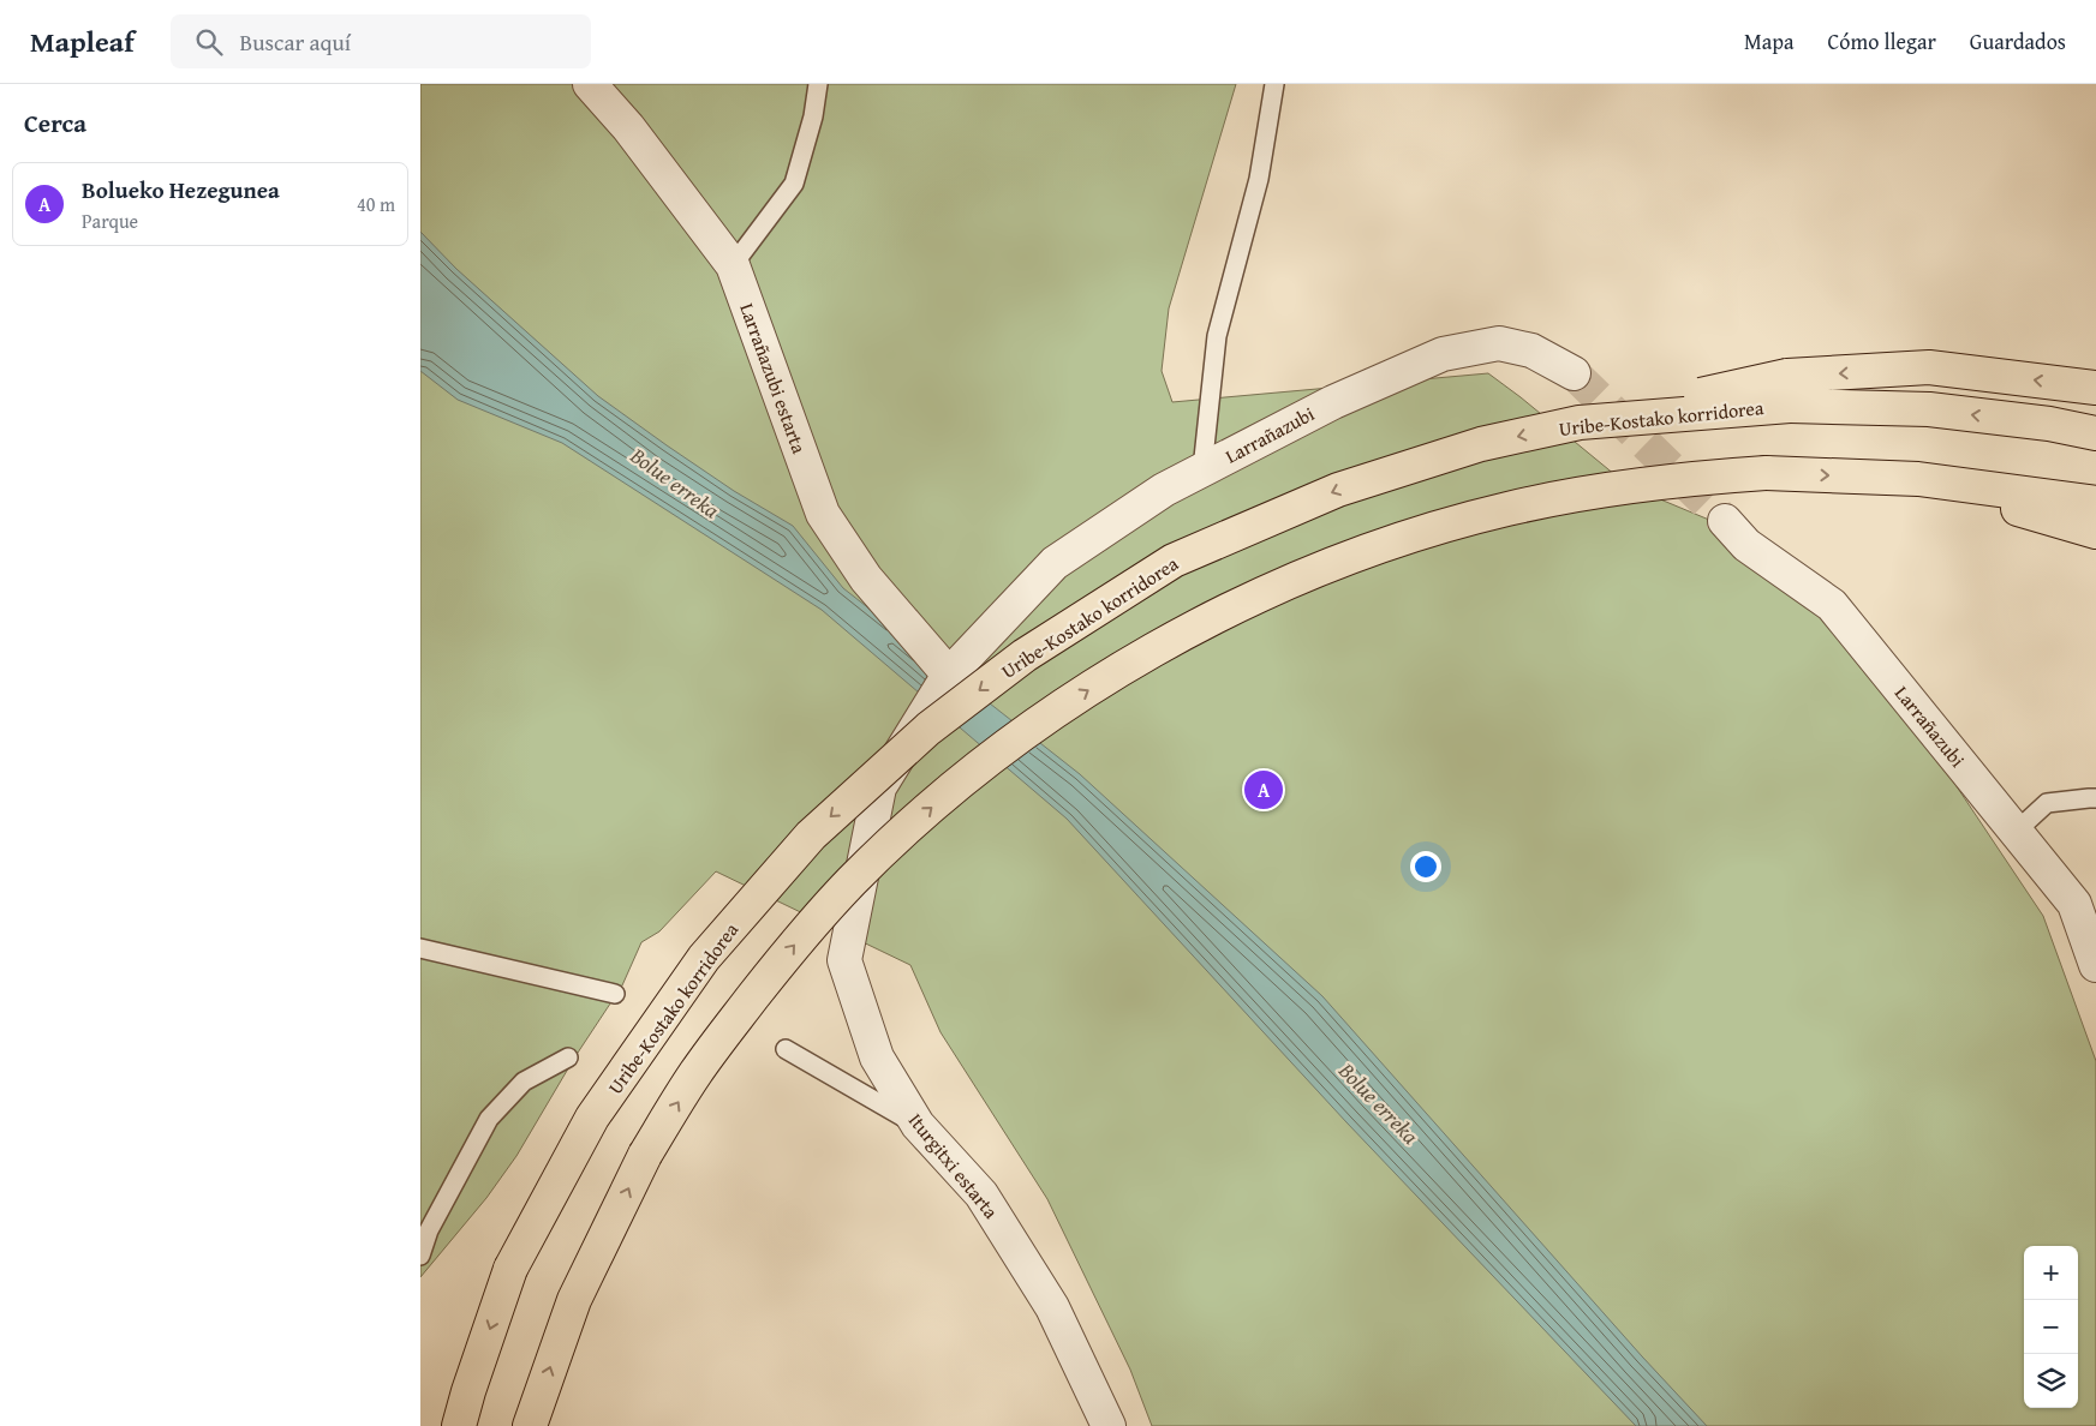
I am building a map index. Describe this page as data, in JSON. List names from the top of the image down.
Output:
{
  "streets": {
    "highway": ["Uribe-Kostako korridorea"],
    "street": ["Larrañazubi estarta", "Larrañazubi", "Iturgitxi estarta"]
  },
  "crossings": [
    ["Larrañazubi estarta", "Larrañazubi"],
    ["Larrañazubi", "Iturgitxi estarta"]
  ],
  "water": ["Bolue erreka"],
  "page": {
    "header": "Mapleaf",
    "search": "Buscar aquí",
    "nav": ["Mapa", "Cómo llegar", "Guardados"],
    "heading": "Cerca",
    "list": [
      {
        "mark": "A",
        "name": "Bolueko Hezegunea",
        "note": "Parque",
        "value": "40 m"
      }
    ],
    "pins": "A",
    "map_buttons": ["+", "−"]
  }
}
